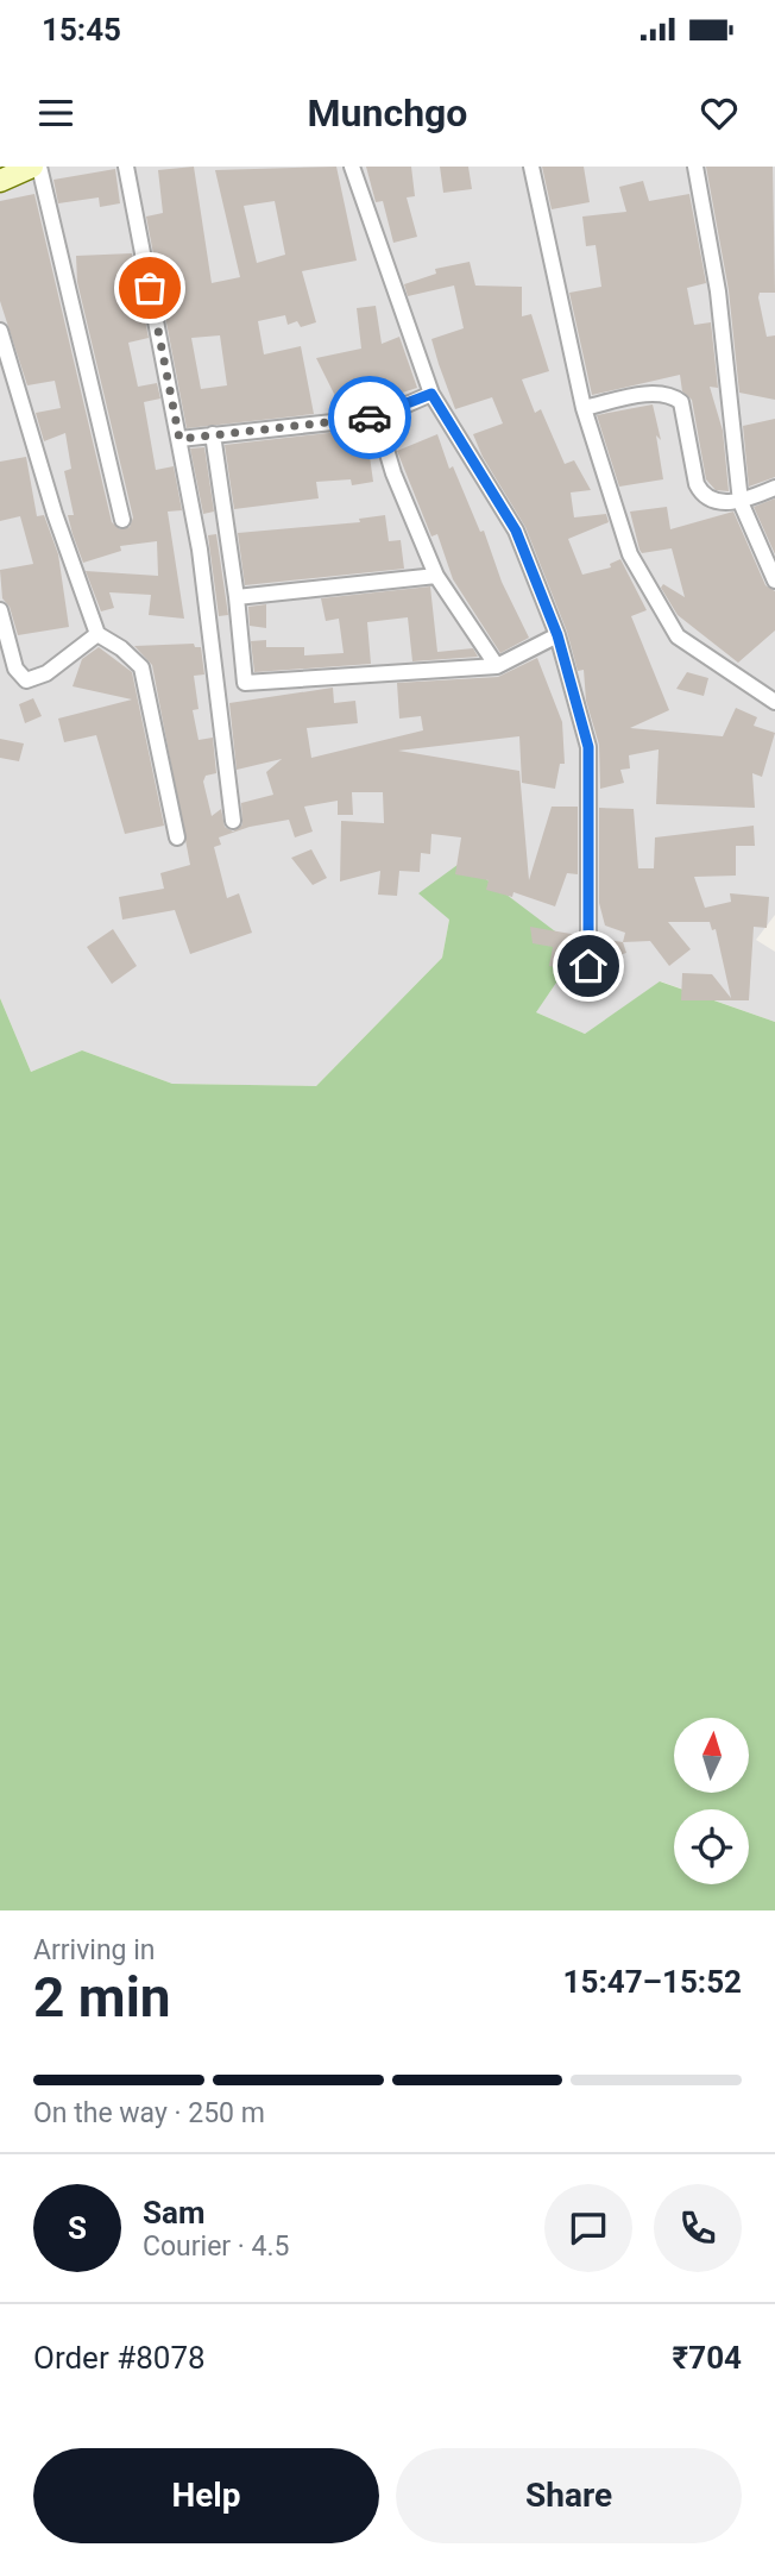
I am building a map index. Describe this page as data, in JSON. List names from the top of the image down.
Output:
{
  "north": "top",
  "page": {
    "status": "15:45",
    "header": "Munchgo",
    "heading": ["2 min", "Arriving in", "15:47–15:52"],
    "panel": [
      "Sam",
      "Courier · 4.5",
      "Order #8078",
      "₹704"
    ],
    "bar": "On the way · 250 m",
    "round": "S",
    "buttons": ["Help", "Share"]
  }
}
